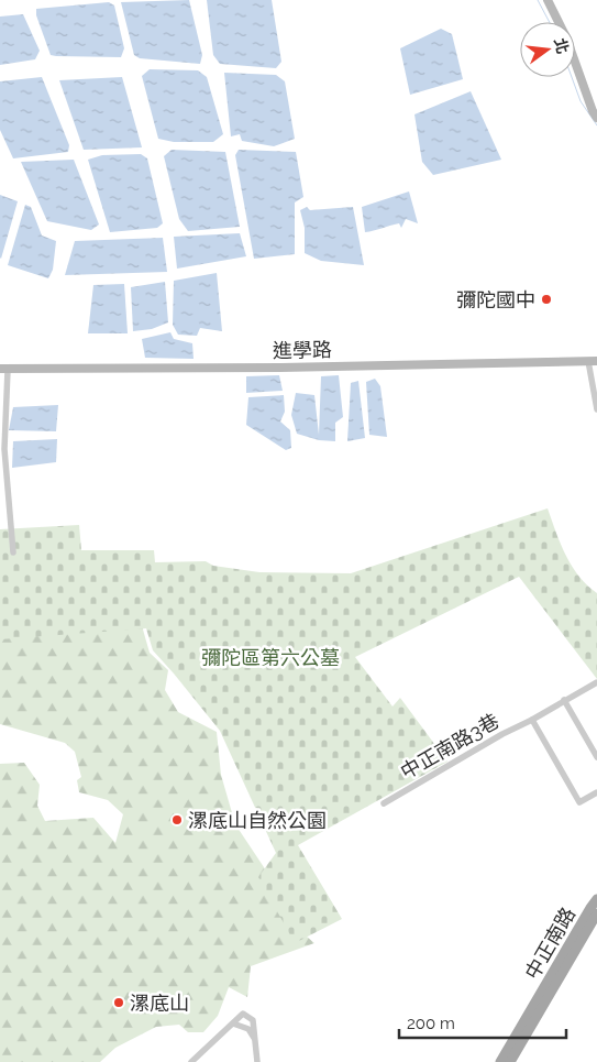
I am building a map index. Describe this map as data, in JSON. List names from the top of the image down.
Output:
{
  "streets": {
    "main road": ["中正南路"],
    "street": ["進學路", "中正南路3巷"]
  },
  "parks": ["彌陀區第六公墓"],
  "places": ["彌陀國中", "漯底山自然公園", "漯底山"],
  "scale_bar": "200 m",
  "north": "right"
}
